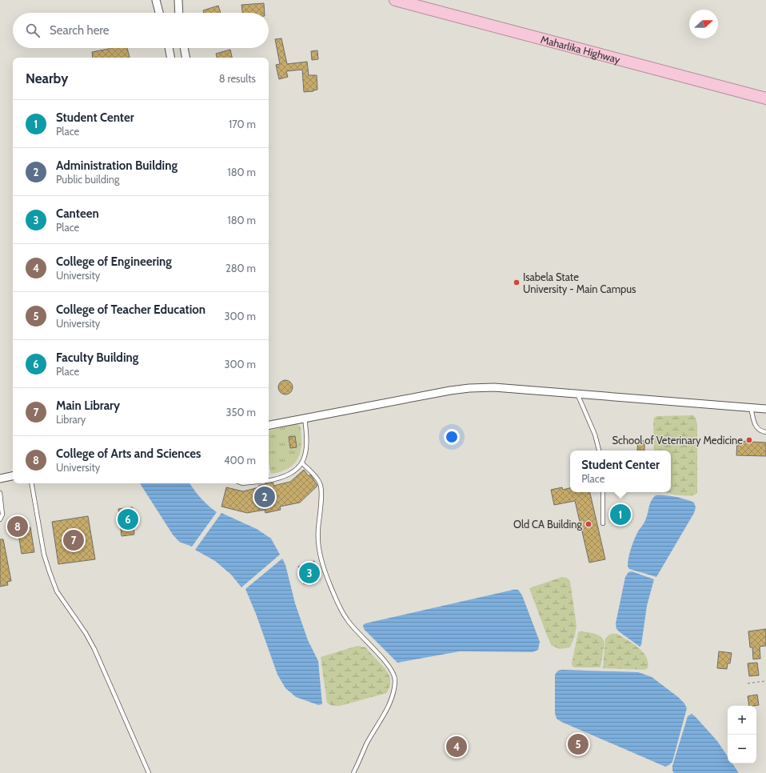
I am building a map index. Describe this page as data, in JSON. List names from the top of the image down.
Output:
{
  "streets": {
    "highway": ["Maharlika Highway"]
  },
  "places": ["Isabela State University - Main Campus", "School of Veterinary Medicine", "Old CA Building"],
  "north": "right",
  "page": {
    "search": "Search here",
    "heading": ["Nearby", "8 results"],
    "list": [
      {
        "mark": "1",
        "name": "Student Center",
        "note": "Place",
        "value": "170 m"
      },
      {
        "mark": "2",
        "name": "Administration Building",
        "note": "Public building",
        "value": "180 m"
      },
      {
        "mark": "3",
        "name": "Canteen",
        "note": "Place",
        "value": "180 m"
      },
      {
        "mark": "4",
        "name": "College of Engineering",
        "note": "University",
        "value": "280 m"
      },
      {
        "mark": "5",
        "name": "College of Teacher Education",
        "note": "University",
        "value": "300 m"
      },
      {
        "mark": "6",
        "name": "Faculty Building",
        "note": "Place",
        "value": "300 m"
      },
      {
        "mark": "7",
        "name": "Main Library",
        "note": "Library",
        "value": "350 m"
      },
      {
        "mark": "8",
        "name": "College of Arts and Sciences",
        "note": "University",
        "value": "400 m"
      }
    ],
    "popup": ["Student Center", "Place"],
    "pins": [
      "2",
      "1",
      "6",
      "8",
      "7",
      "3",
      "5",
      "4"
    ],
    "map_buttons": ["+", "−"]
  }
}
